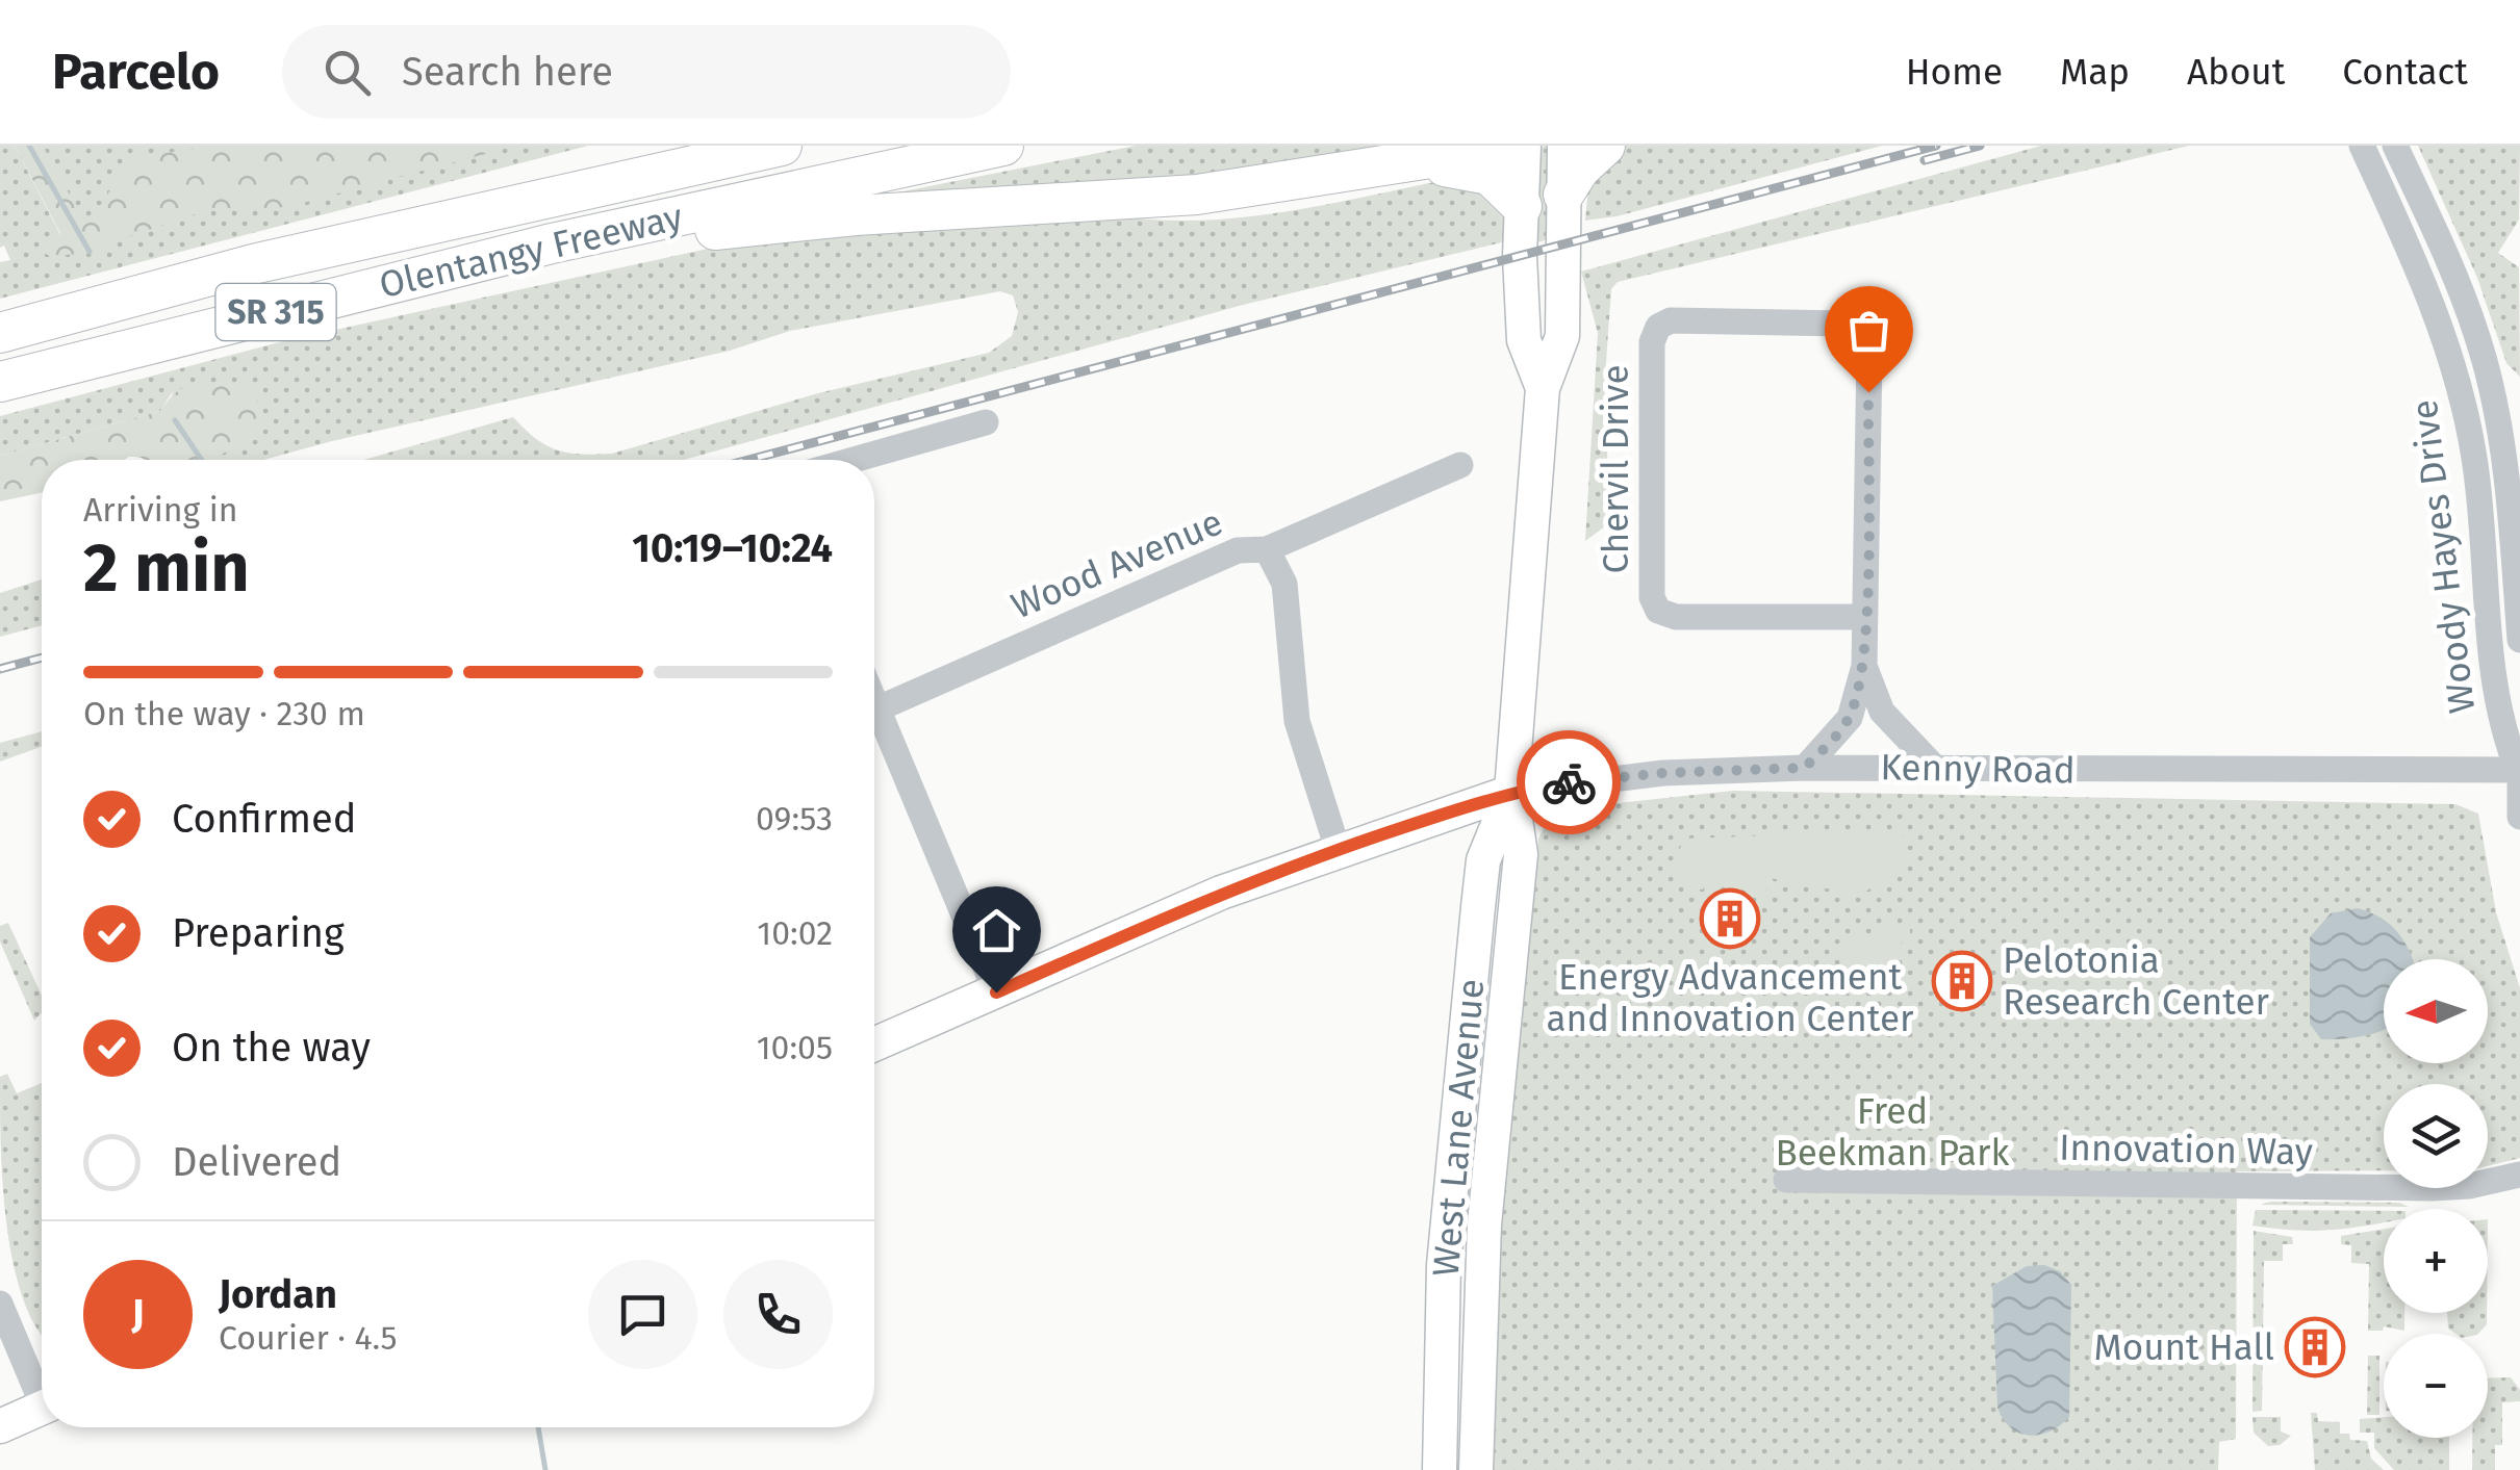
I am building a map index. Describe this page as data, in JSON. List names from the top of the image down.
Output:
{
  "streets": {
    "highway": ["Olentangy Freeway", "SR 315"],
    "main road": ["Kenny Road", "West Lane Avenue"],
    "street": [
      "Chervil Drive",
      "Woody Hayes Drive",
      "Wood Avenue",
      "Innovation Way"
    ]
  },
  "crossings": [
    ["Woody Hayes Drive", "Kenny Road"],
    ["Kenny Road", "West Lane Avenue"]
  ],
  "parks": ["Fred Beekman Park"],
  "places": {
    "building": ["Energy Advancement and Innovation Center", "Pelotonia Research Center", "Mount Hall"]
  },
  "north": "left",
  "page": {
    "header": "Parcelo",
    "search": "Search here",
    "nav": [
      "Home",
      "Map",
      "About",
      "Contact"
    ],
    "heading": ["2 min", "Arriving in", "10:19–10:24"],
    "panel": ["Jordan", "Courier · 4.5"],
    "bar": "On the way · 230 m",
    "list": [
      ["Confirmed", "09:53"],
      ["Preparing", "10:02"],
      ["On the way", "10:05"],
      "Delivered"
    ],
    "map_buttons": ["+", "−"],
    "round": "J"
  }
}
